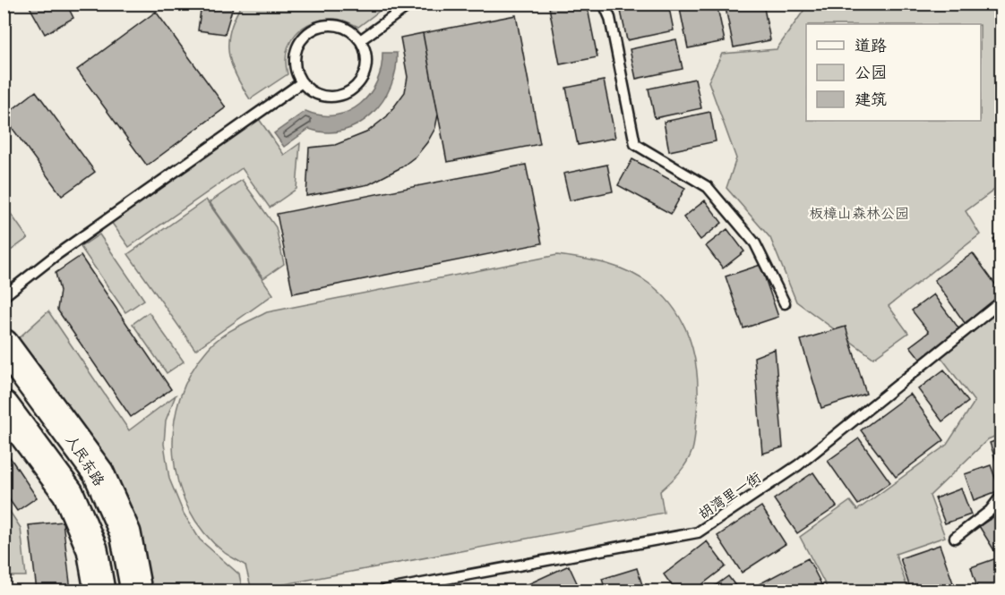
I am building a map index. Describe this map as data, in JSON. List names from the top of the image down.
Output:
{
  "streets": {
    "main road": ["人民东路"],
    "lane": ["胡湾里一街"]
  },
  "parks": ["板樟山森林公园"],
  "legend": ["道路", "公园", "建筑"]
}
